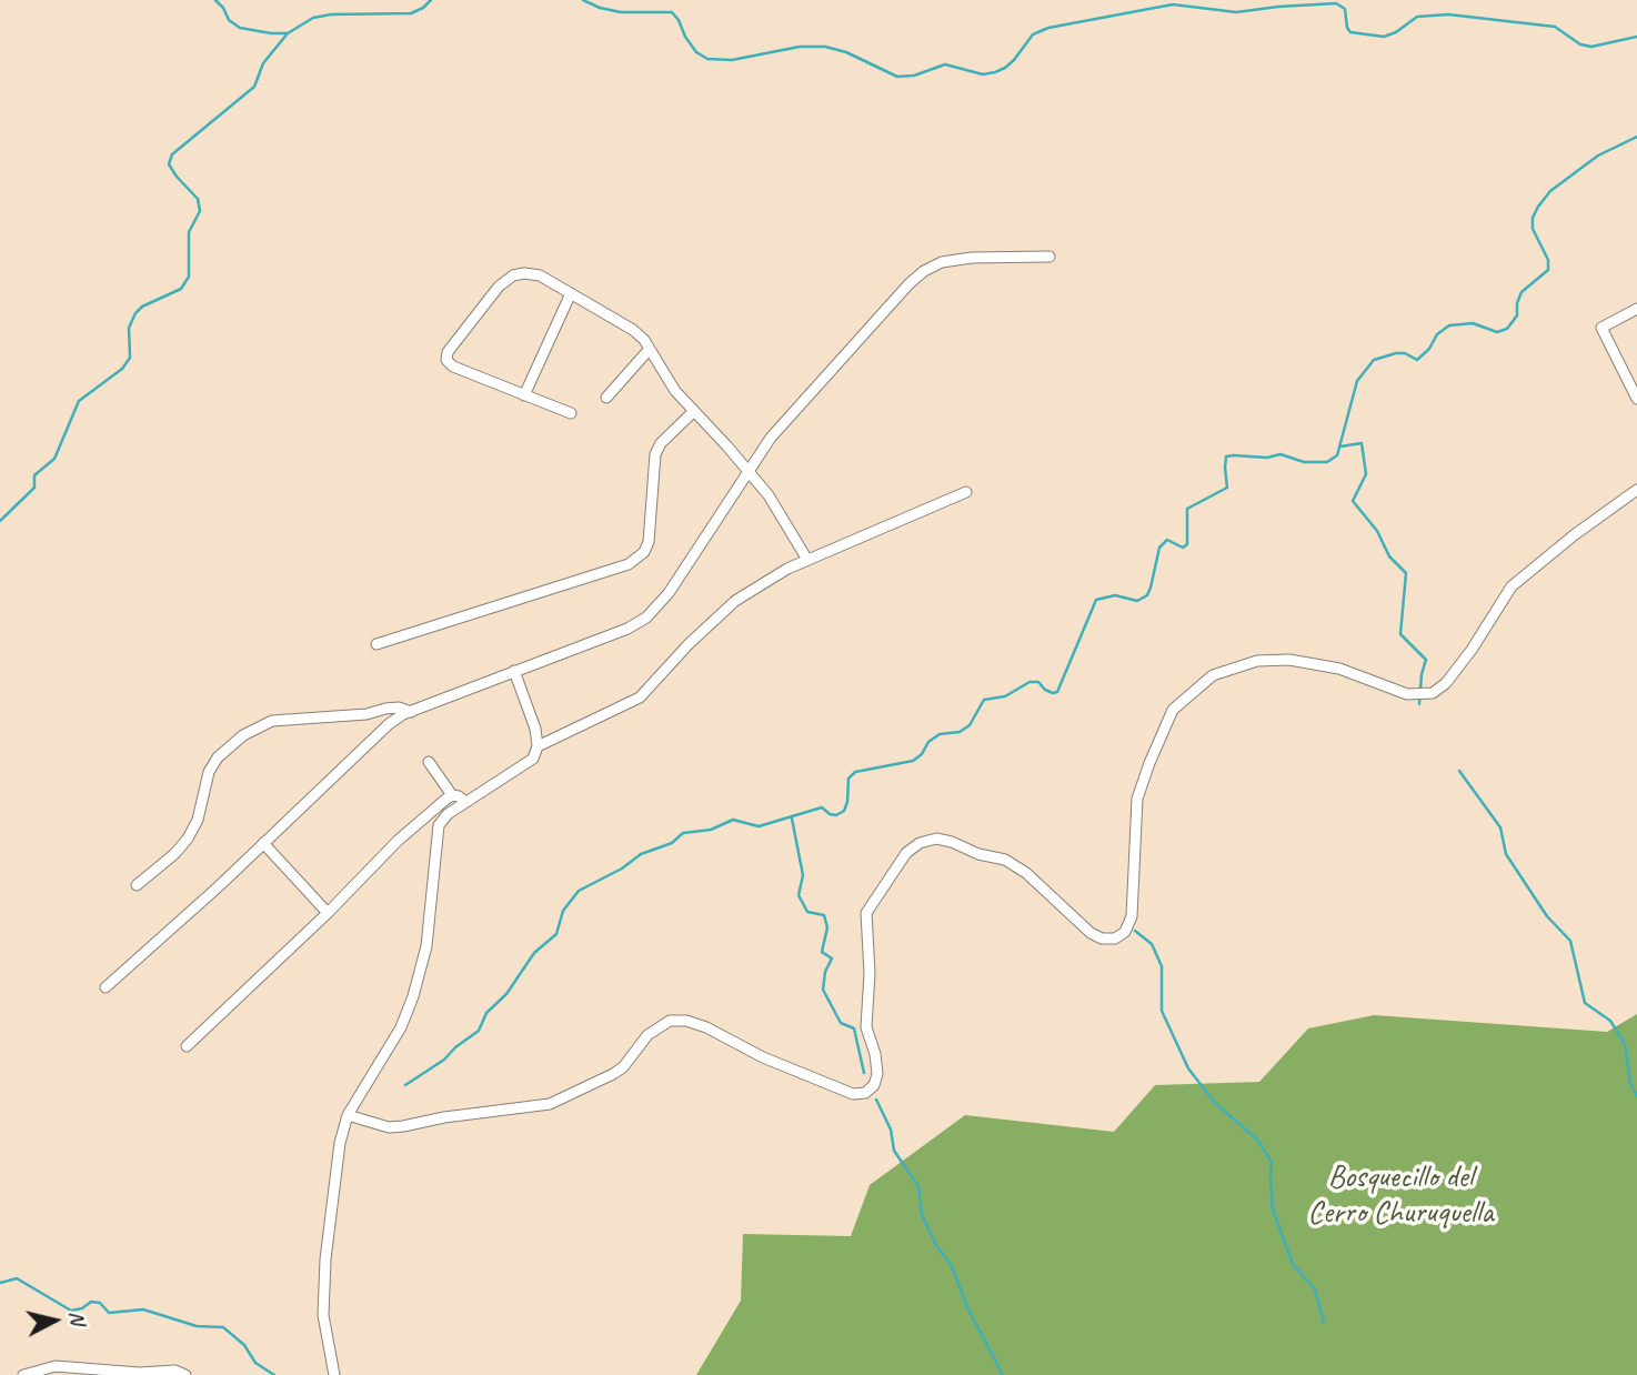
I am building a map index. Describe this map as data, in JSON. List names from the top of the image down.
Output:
{
  "parks": ["Bosquecillo del Cerro Churuquella"],
  "north": "right"
}
